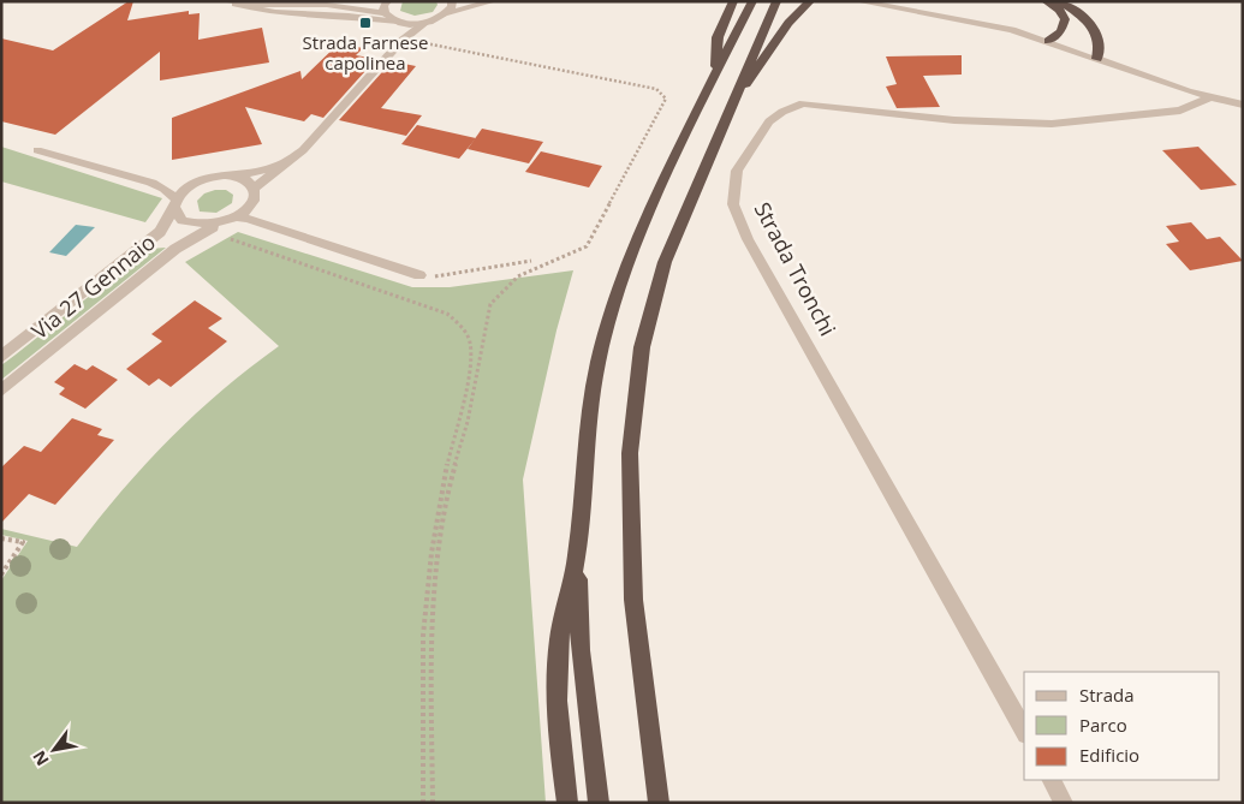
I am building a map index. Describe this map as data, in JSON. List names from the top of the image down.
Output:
{
  "streets": {
    "street": ["Strada Tronchi", "Via 27 Gennaio"]
  },
  "places": {
    "transit": ["Strada Farnese capolinea"]
  },
  "legend": ["Strada", "Parco", "Edificio"],
  "north": "bottom left"
}
